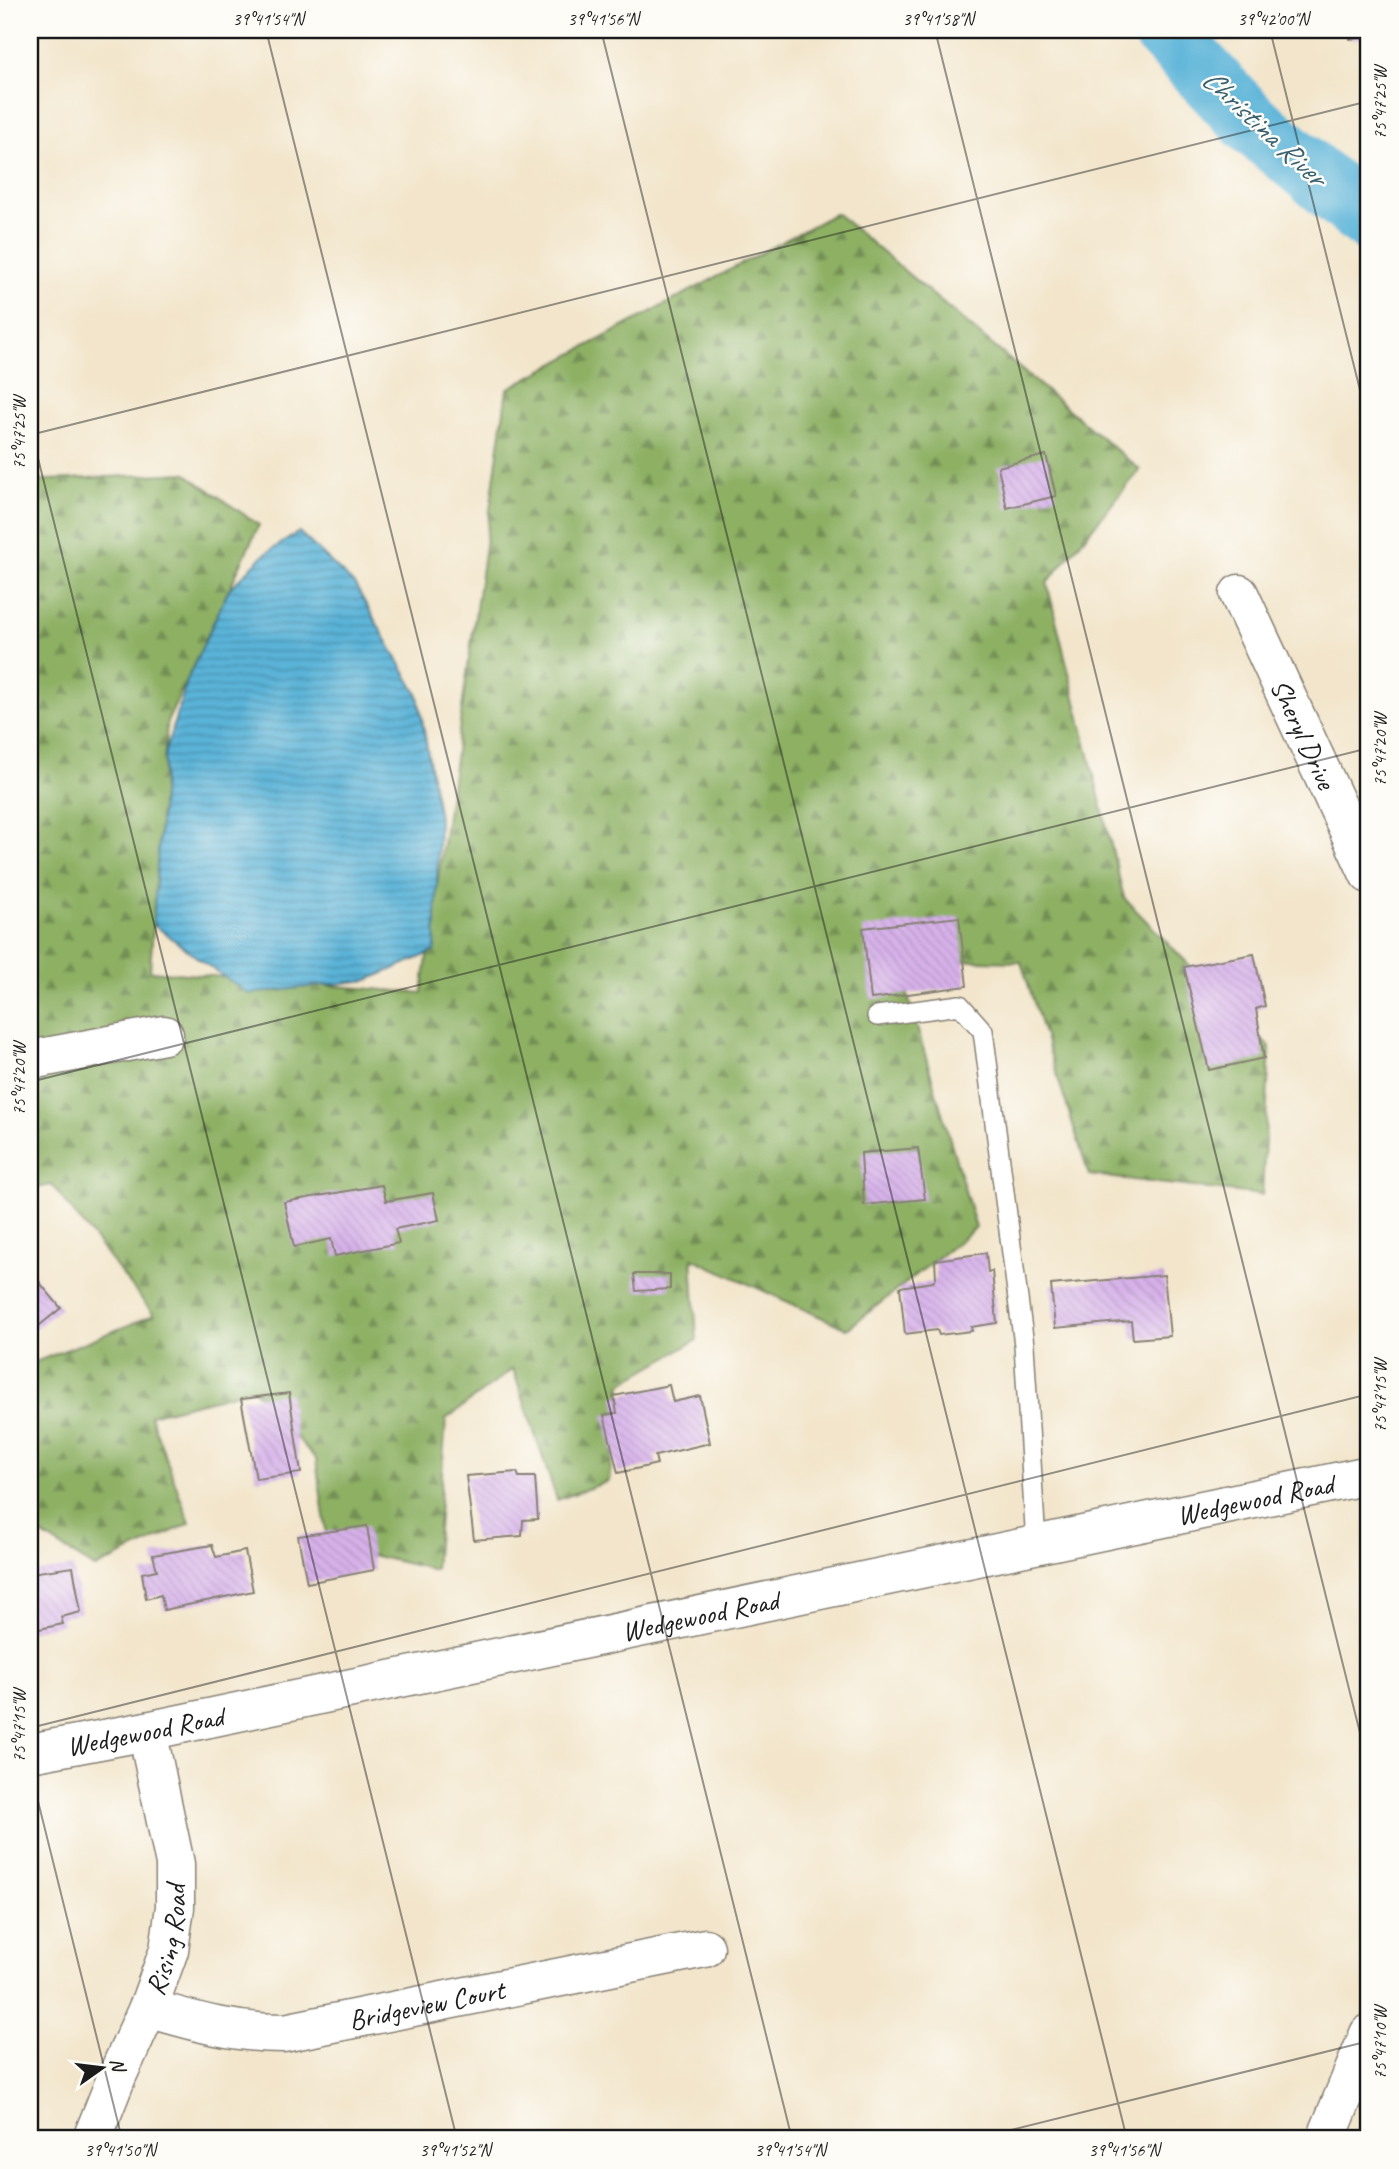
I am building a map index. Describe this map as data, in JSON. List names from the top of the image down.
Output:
{
  "streets": {
    "street": [
      "Sheryl Drive",
      "Wedgewood Road",
      "Rising Road",
      "Bridgeview Court"
    ]
  },
  "crossings": [
    ["Wedgewood Road", "Rising Road"],
    ["Rising Road", "Bridgeview Court"]
  ],
  "water": ["Christina River"],
  "north": "right",
  "coordinates": [
    "39°41'54\"N",
    "39°41'56\"N",
    "39°41'58\"N",
    "39°42'00\"N",
    "75°47'25\"W",
    "75°47'20\"W",
    "75°47'15\"W",
    "75°47'10\"W",
    "39°41'50\"N",
    "39°41'52\"N"
  ]
}
